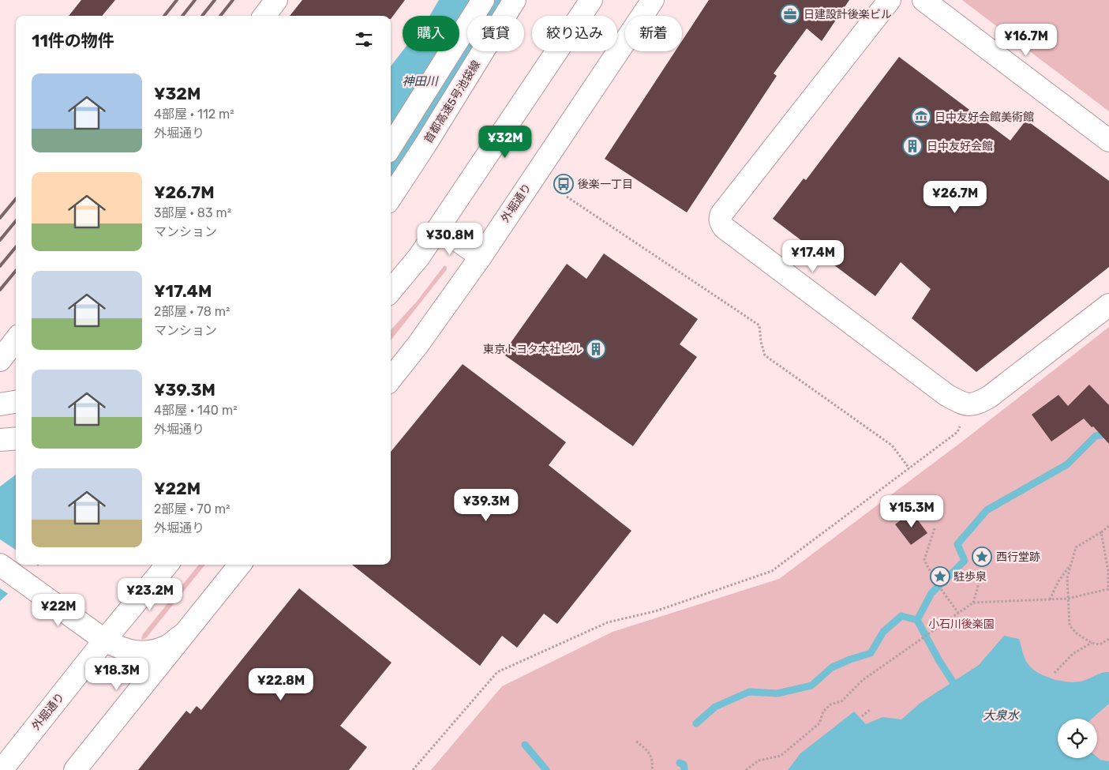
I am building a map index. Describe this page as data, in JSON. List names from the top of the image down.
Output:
{
  "streets": {
    "main road": ["首都高速5号池袋線", "外堀通り"]
  },
  "water": ["神田川", "大泉水"],
  "parks": ["小石川後楽園"],
  "places": {
    "office": ["日建設計後楽ビル"],
    "museum": ["日中友好会館美術館"],
    "building": ["日中友好会館", "東京トヨタ本社ビル"],
    "bus stop": ["後楽一丁目"],
    "place": ["西行堂跡", "駐歩泉"]
  },
  "page": {
    "chip": [
      "購入",
      "賃貸",
      "絞り込み",
      "新着"
    ],
    "heading": "11件の物件",
    "price": [
      "¥16.7M",
      "¥32M",
      "¥26.7M",
      "¥30.8M",
      "¥17.4M",
      "¥39.3M",
      "¥15.3M",
      "¥23.2M",
      "¥22M",
      "¥18.3M",
      "¥22.8M"
    ],
    "list": [
      {
        "name": "¥32M",
        "note": "4部屋 · 112 m² · 外堀通り"
      },
      {
        "name": "¥26.7M",
        "note": "3部屋 · 83 m² · マンション"
      },
      {
        "name": "¥17.4M",
        "note": "2部屋 · 78 m² · マンション"
      },
      {
        "name": "¥39.3M",
        "note": "4部屋 · 140 m² · 外堀通り"
      },
      {
        "name": "¥22M",
        "note": "2部屋 · 70 m² · 外堀通り"
      }
    ]
  }
}
